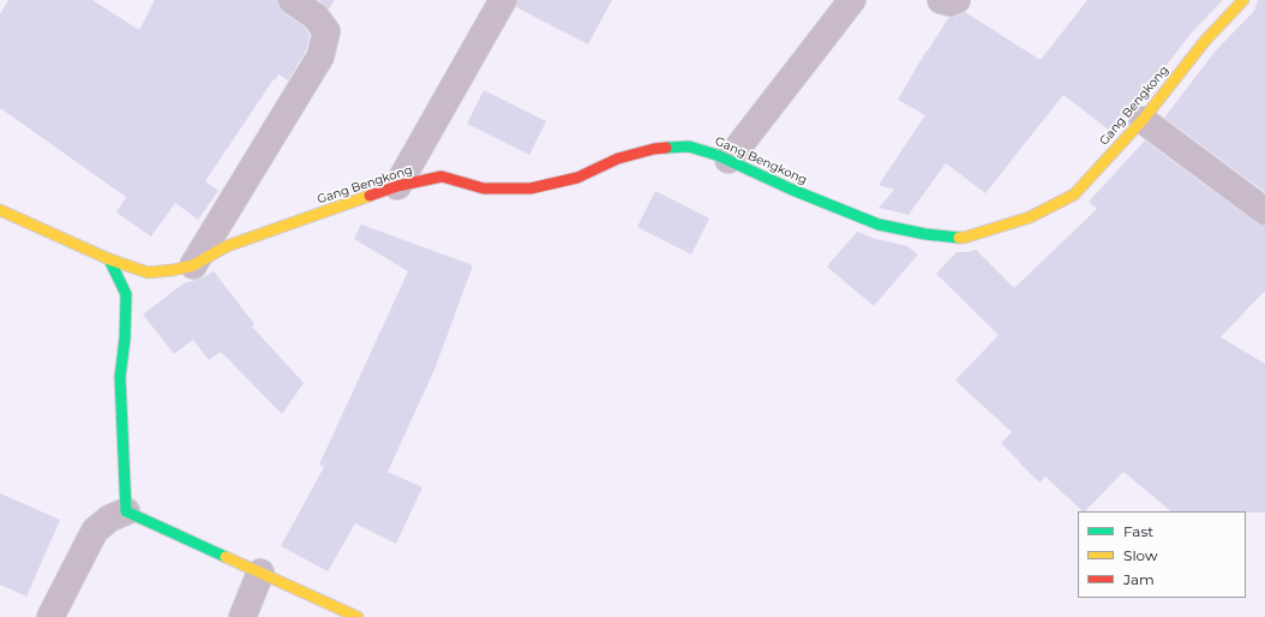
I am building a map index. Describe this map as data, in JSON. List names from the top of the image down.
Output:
{
  "streets": {
    "street": ["Gang Bengkong"]
  },
  "legend": ["Fast", "Slow", "Jam"]
}
